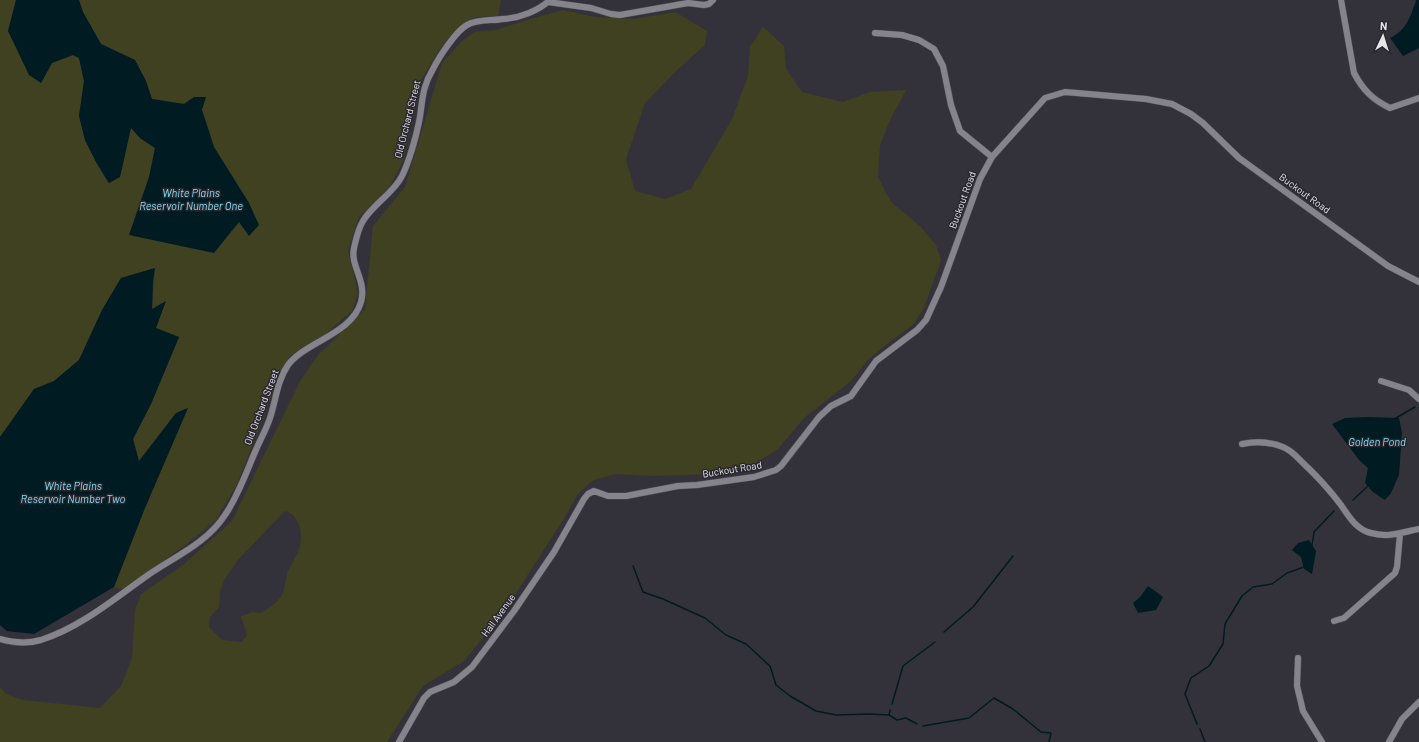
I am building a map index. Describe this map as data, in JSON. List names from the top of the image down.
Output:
{
  "streets": {
    "street": ["Old Orchard Street", "Buckout Road", "Hall Avenue"]
  },
  "crossings": [
    ["Buckout Road", "Hall Avenue"]
  ],
  "water": ["White Plains Reservoir Number One", "Golden Pond", "White Plains Reservoir Number Two"],
  "north": "top"
}
